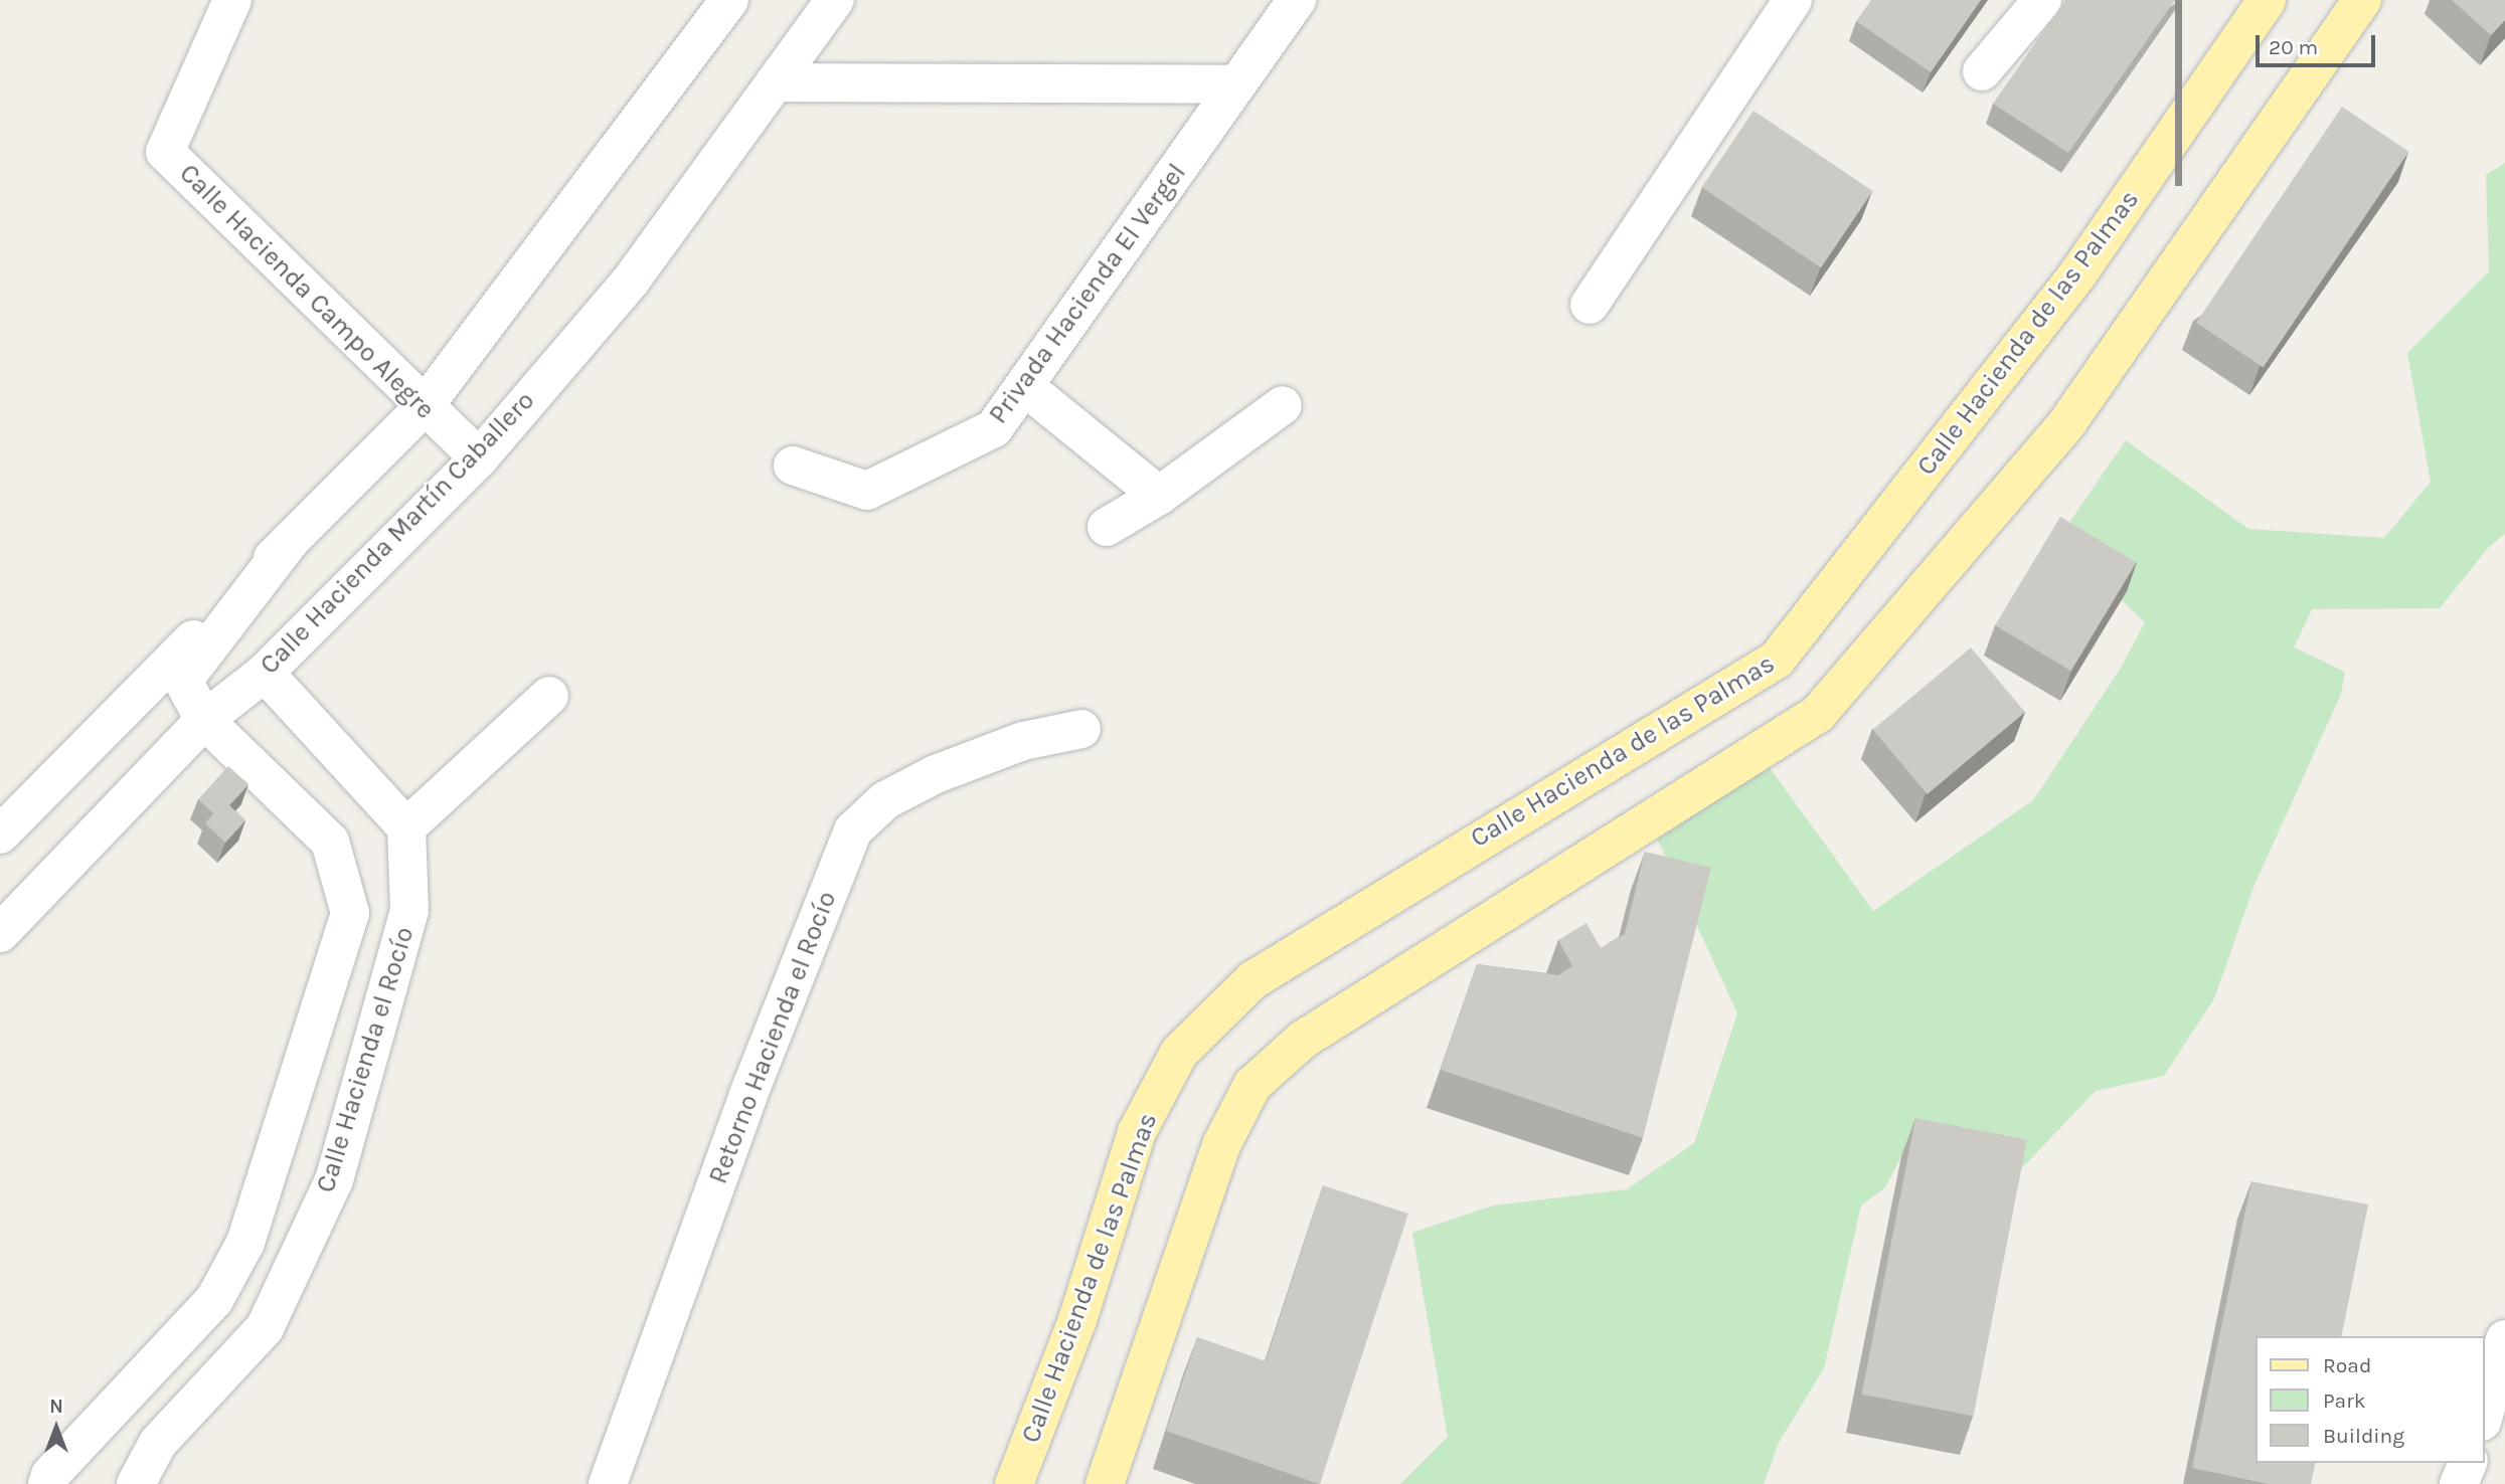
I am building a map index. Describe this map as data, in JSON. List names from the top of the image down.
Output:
{
  "streets": {
    "main road": ["Calle Hacienda de las Palmas"],
    "street": [
      "Calle Hacienda Campo Alegre",
      "Privada Hacienda El Vergel",
      "Calle Hacienda Martín Caballero",
      "Retorno Hacienda el Rocío",
      "Calle Hacienda el Rocío"
    ]
  },
  "crossings": [
    ["Calle Hacienda Campo Alegre", "Calle Hacienda Martín Caballero"]
  ],
  "legend": ["Road", "Park", "Building"],
  "scale_bar": "20 m",
  "north": "top"
}
